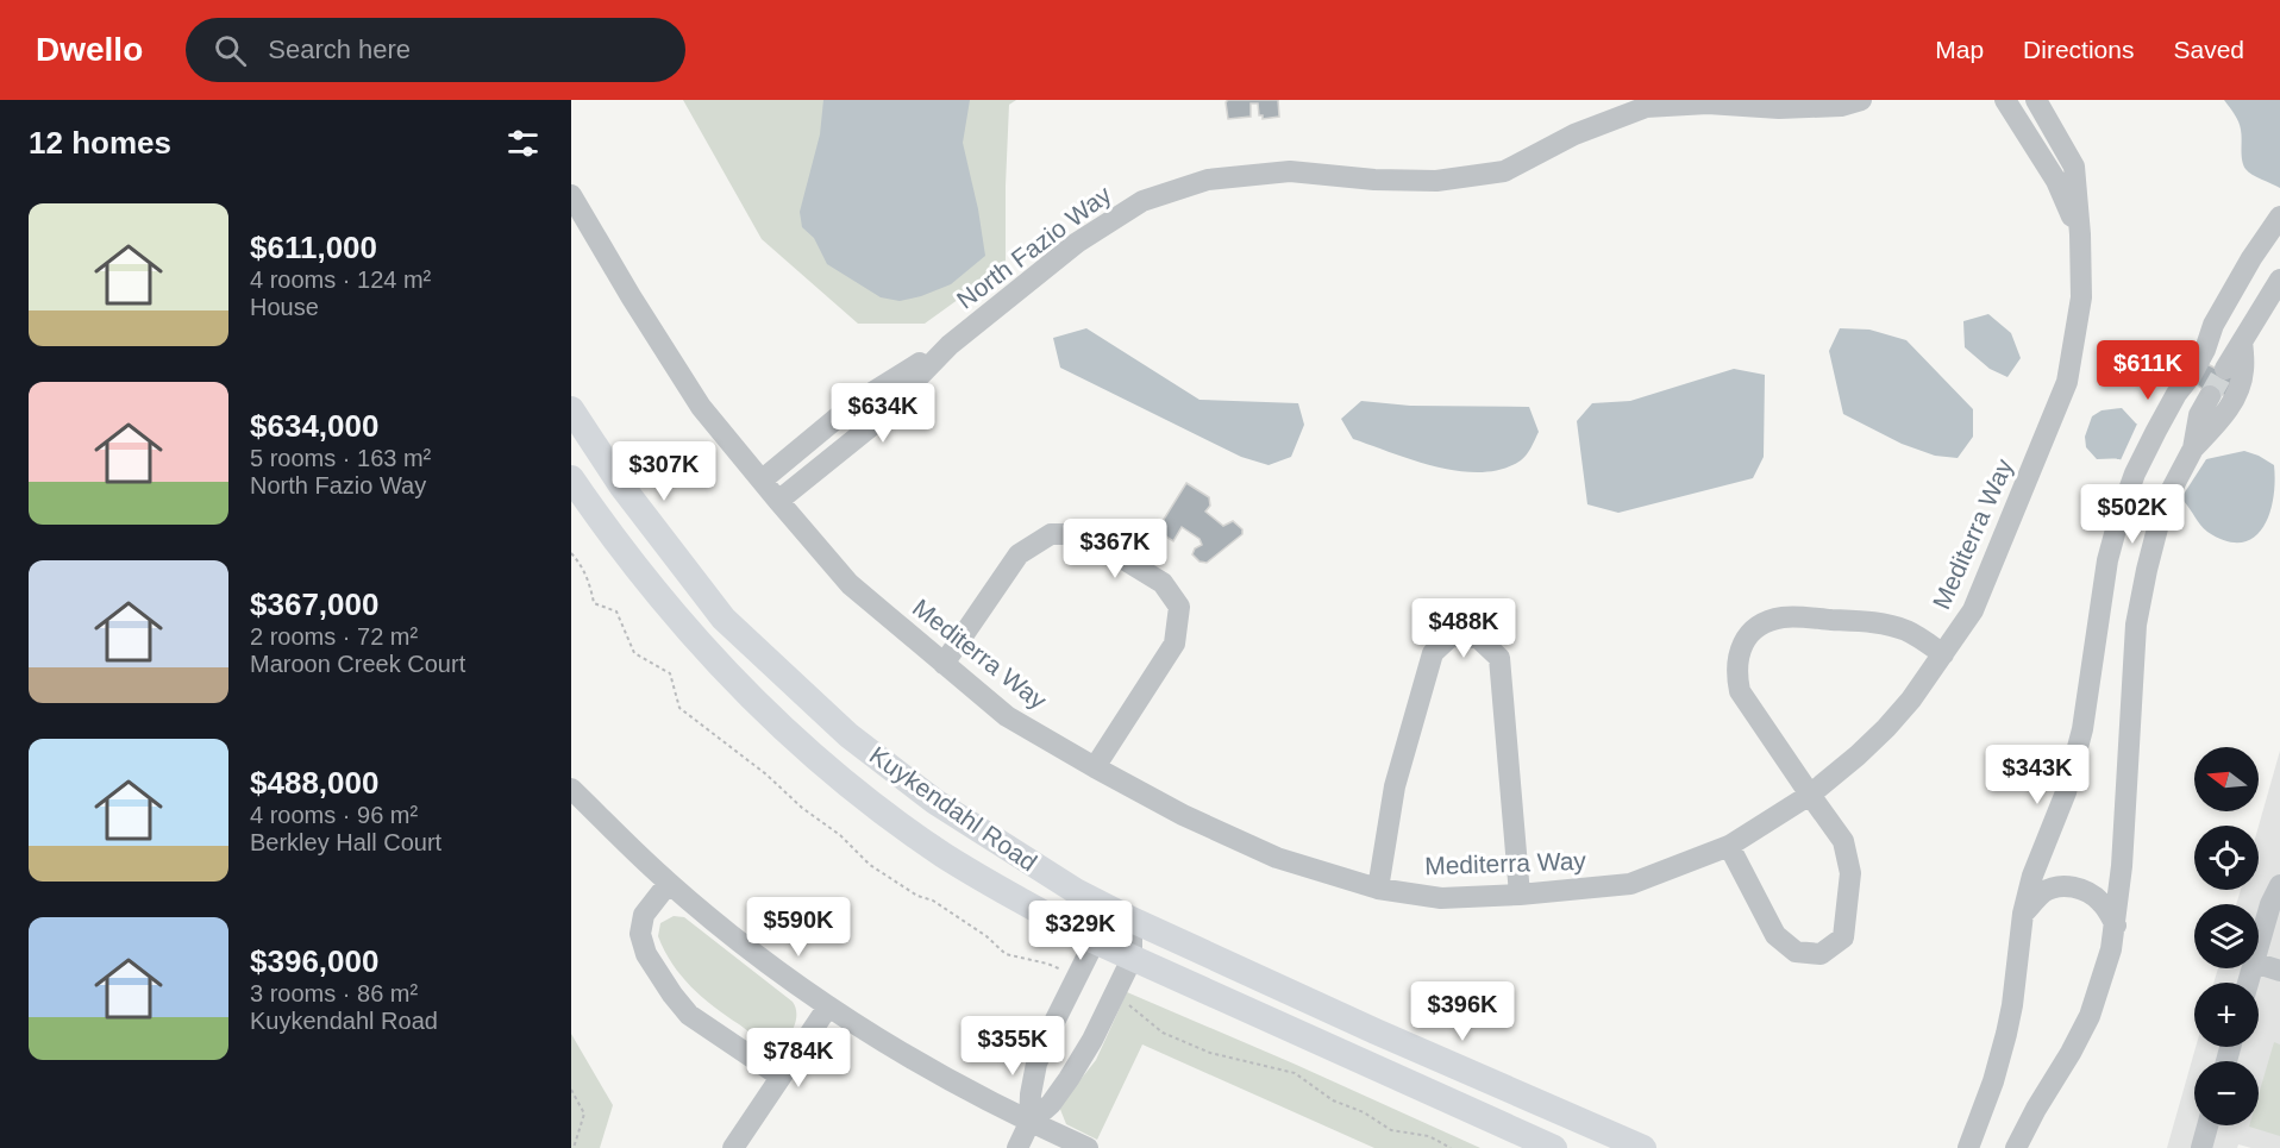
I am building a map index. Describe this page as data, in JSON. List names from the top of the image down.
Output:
{
  "streets": {
    "main road": ["Kuykendahl Road"],
    "street": ["North Fazio Way", "Mediterra Way"]
  },
  "crossings": [
    ["North Fazio Way", "Mediterra Way"]
  ],
  "north": "left",
  "page": {
    "header": "Dwello",
    "search": "Search here",
    "nav": ["Map", "Directions", "Saved"],
    "heading": "12 homes",
    "list": [
      {
        "name": "$611,000",
        "note": "4 rooms · 124 m² · House"
      },
      {
        "name": "$634,000",
        "note": "5 rooms · 163 m² · North Fazio Way"
      },
      {
        "name": "$367,000",
        "note": "2 rooms · 72 m² · Maroon Creek Court"
      },
      {
        "name": "$488,000",
        "note": "4 rooms · 96 m² · Berkley Hall Court"
      },
      {
        "name": "$396,000",
        "note": "3 rooms · 86 m² · Kuykendahl Road"
      }
    ],
    "price": [
      "$611K",
      "$634K",
      "$307K",
      "$502K",
      "$367K",
      "$488K",
      "$343K",
      "$590K",
      "$329K",
      "$396K",
      "$355K",
      "$784K"
    ],
    "map_buttons": ["+", "−"]
  }
}
